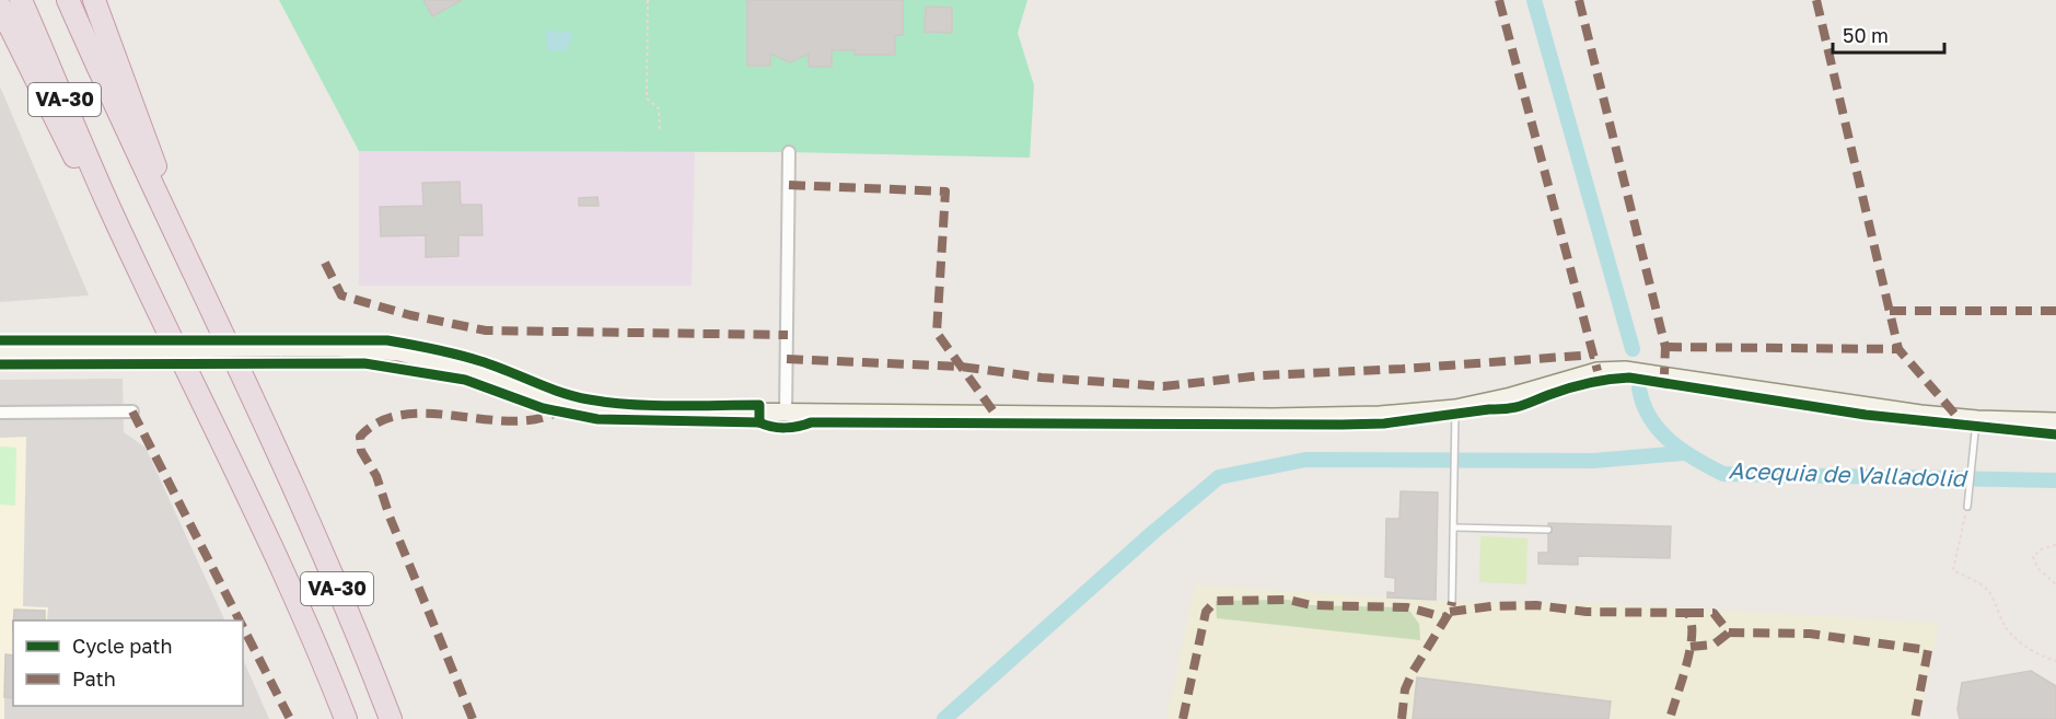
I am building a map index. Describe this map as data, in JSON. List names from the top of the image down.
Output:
{
  "streets": {
    "highway": ["VA-30"]
  },
  "water": ["Acequia de Valladolid"],
  "legend": ["Cycle path", "Path"],
  "scale_bar": "50 m"
}
